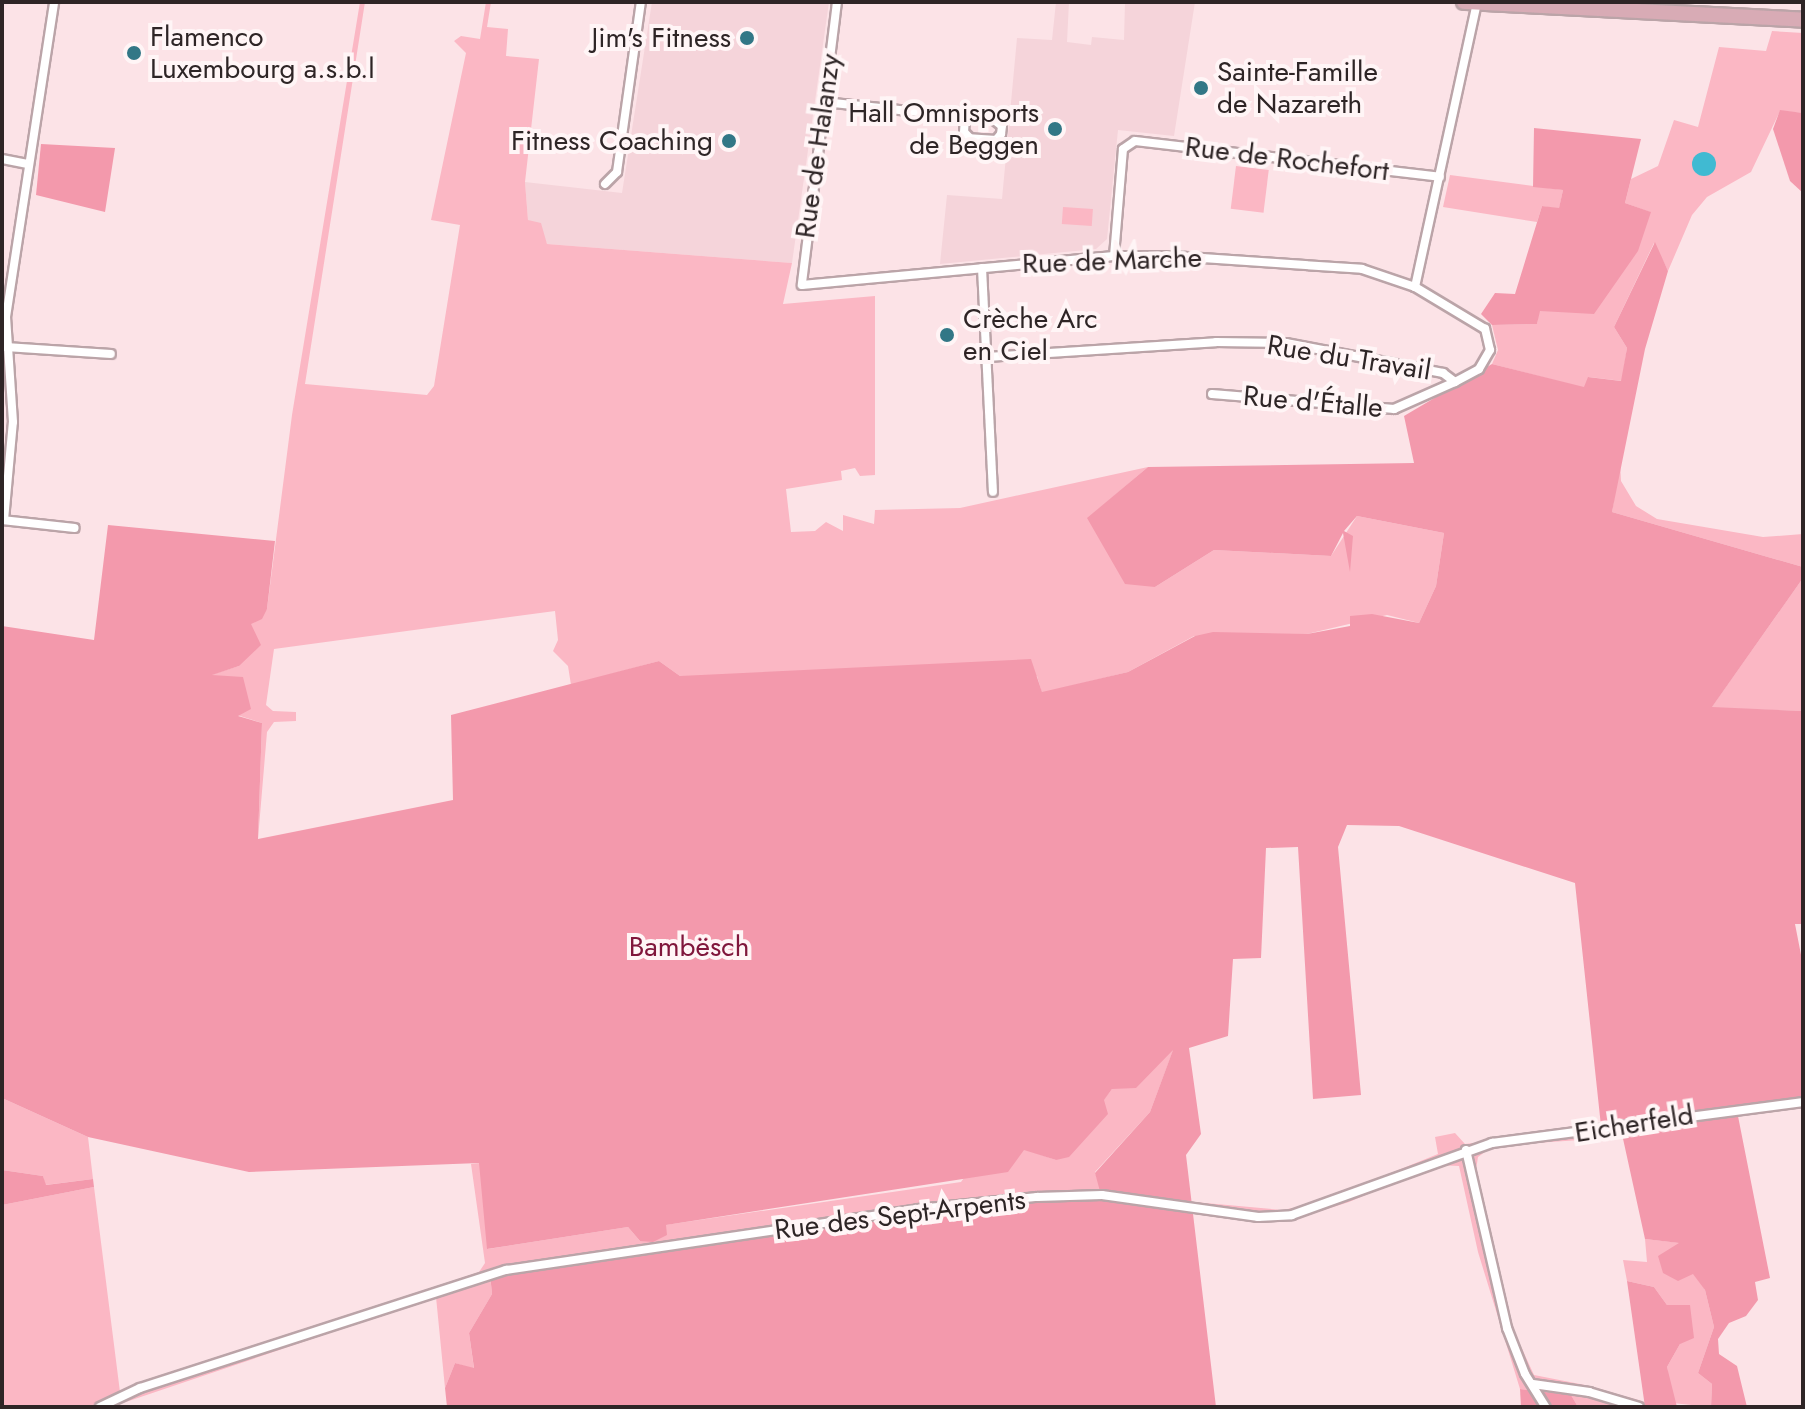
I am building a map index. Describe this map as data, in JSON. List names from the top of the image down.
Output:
{
  "streets": {
    "street": [
      "Rue de Halanzy",
      "Rue de Rochefort",
      "Rue de Marche",
      "Rue du Travail",
      "Rue d'Étalle",
      "Eicherfeld",
      "Rue des Sept-Arpents"
    ]
  },
  "crossings": [
    ["Rue de Halanzy", "Rue de Marche"],
    ["Rue de Rochefort", "Rue de Marche"],
    ["Rue de Marche", "Rue du Travail"],
    ["Rue du Travail", "Rue d'Étalle"],
    ["Eicherfeld", "Rue des Sept-Arpents"]
  ],
  "parks": ["Bambësch"],
  "places": [
    "Jim's Fitness",
    "Flamenco Luxembourg a.s.b.l",
    "Sainte-Famille de Nazareth",
    "Hall Omnisports de Beggen",
    "Fitness Coaching",
    "Crèche Arc en Ciel"
  ]
}
